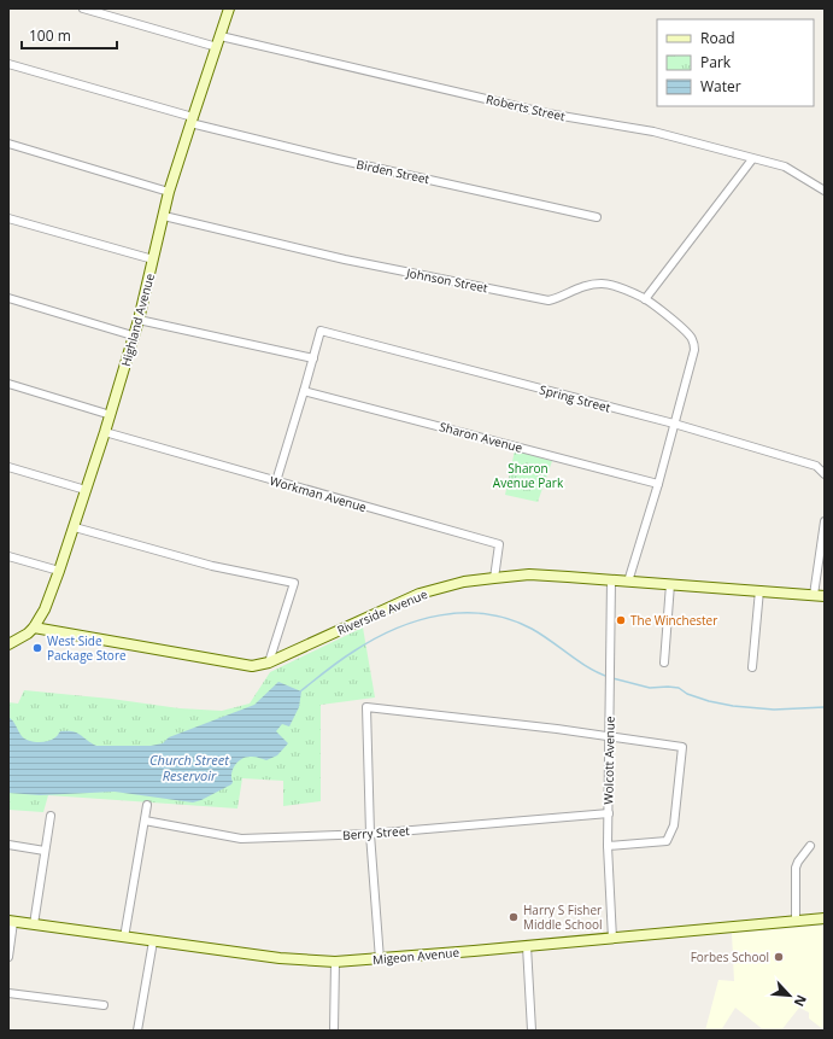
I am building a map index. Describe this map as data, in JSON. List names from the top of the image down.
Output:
{
  "streets": {
    "street": [
      "Roberts Street",
      "Birden Street",
      "Johnson Street",
      "Highland Avenue",
      "Spring Street",
      "Sharon Avenue",
      "Workman Avenue",
      "Riverside Avenue",
      "Wolcott Avenue",
      "Berry Street",
      "Migeon Avenue"
    ]
  },
  "crossings": [
    ["Roberts Street", "Highland Avenue"],
    ["Birden Street", "Highland Avenue"],
    ["Johnson Street", "Highland Avenue"],
    ["Johnson Street", "Spring Street"],
    ["Highland Avenue", "Workman Avenue"],
    ["Highland Avenue", "Riverside Avenue"],
    ["Workman Avenue", "Riverside Avenue"],
    ["Riverside Avenue", "Wolcott Avenue"],
    ["Wolcott Avenue", "Berry Street"],
    ["Wolcott Avenue", "Migeon Avenue"]
  ],
  "water": ["Church Street Reservoir"],
  "parks": ["Sharon Avenue Park"],
  "places": [
    "The Winchester",
    "West Side Package Store",
    "Harry S Fisher Middle School",
    "Forbes School"
  ],
  "legend": ["Road", "Park", "Water"],
  "scale_bar": "100 m",
  "north": "bottom right"
}
